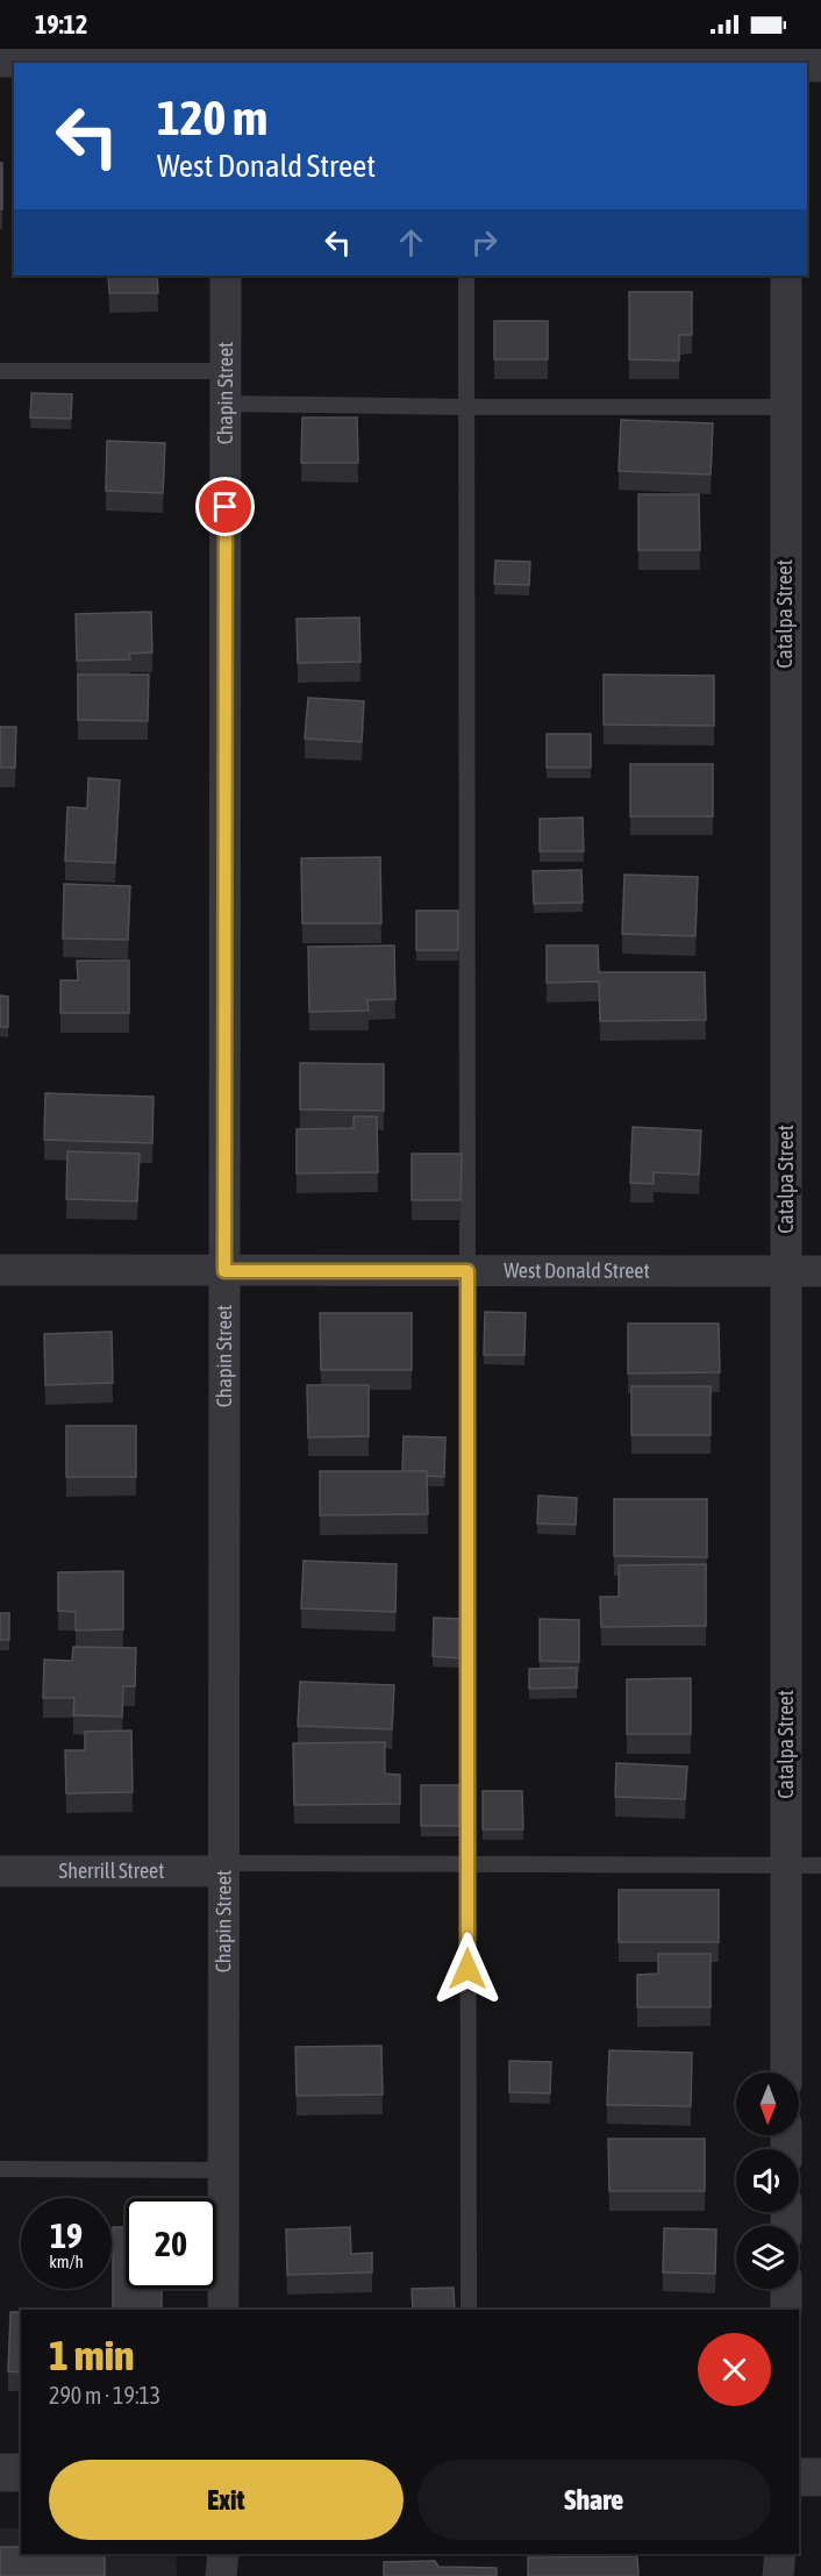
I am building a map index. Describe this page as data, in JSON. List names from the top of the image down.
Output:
{
  "streets": {
    "street": [
      "Chapin Street",
      "Catalpa Street",
      "West Donald Street",
      "Sherrill Street"
    ]
  },
  "crossings": [
    ["Chapin Street", "West Donald Street"],
    ["Chapin Street", "Sherrill Street"],
    ["Catalpa Street", "West Donald Street"]
  ],
  "north": "bottom",
  "page": {
    "status": "19:12",
    "turn": ["120 m", "West Donald Street"],
    "speed": "19 km/h",
    "limit": "20",
    "heading": ["1 min", "290 m · 19:13"],
    "buttons": ["Exit", "Share"]
  }
}
